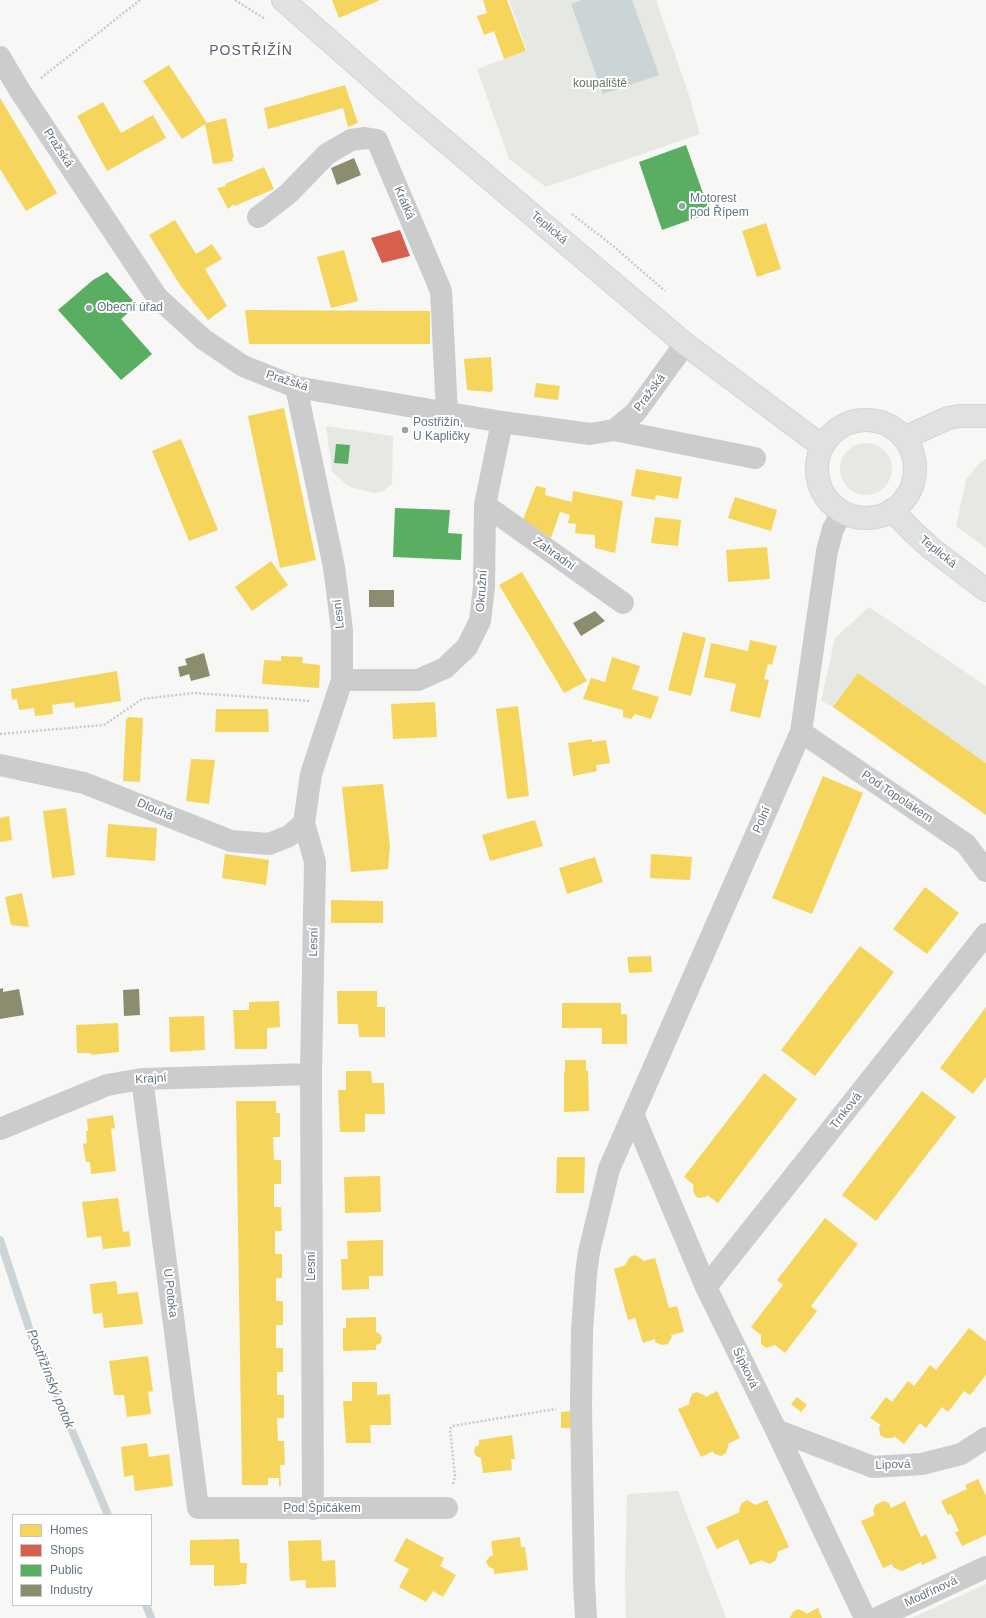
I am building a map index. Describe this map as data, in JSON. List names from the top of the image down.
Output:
{
  "streets": {
    "main road": ["Teplická"],
    "street": [
      "Pražská",
      "Krátká",
      "Zahradní",
      "Okružní",
      "Lesní",
      "Pod Topolákem",
      "Dlouhá",
      "Polní",
      "Krajní",
      "Trnková",
      "U Potoka",
      "Šípková",
      "Lipová",
      "Pod Špičákem",
      "Modřínová"
    ]
  },
  "crossings": [
    ["Pražská", "Krátká"],
    ["Pražská", "Teplická"],
    ["Pražská", "Okružní"],
    ["Pražská", "Lesní"],
    ["Teplická", "Polní"],
    ["Zahradní", "Okružní"],
    ["Okružní", "Lesní"],
    ["Lesní", "Dlouhá"],
    ["Lesní", "Krajní"],
    ["Lesní", "Pod Špičákem"],
    ["Pod Topolákem", "Polní"],
    ["Polní", "Šípková"],
    ["Krajní", "U Potoka"],
    ["Trnková", "Šípková"],
    ["U Potoka", "Pod Špičákem"],
    ["Šípková", "Lipová"]
  ],
  "districts": ["POSTŘIŽÍN"],
  "water": ["Postřižínský potok"],
  "parks": ["koupaliště"],
  "places": ["Motorest pod Řípem", "Obecní úřad", "Postřižín, U Kapličky"],
  "legend": [
    "Homes",
    "Shops",
    "Public",
    "Industry"
  ]
}
